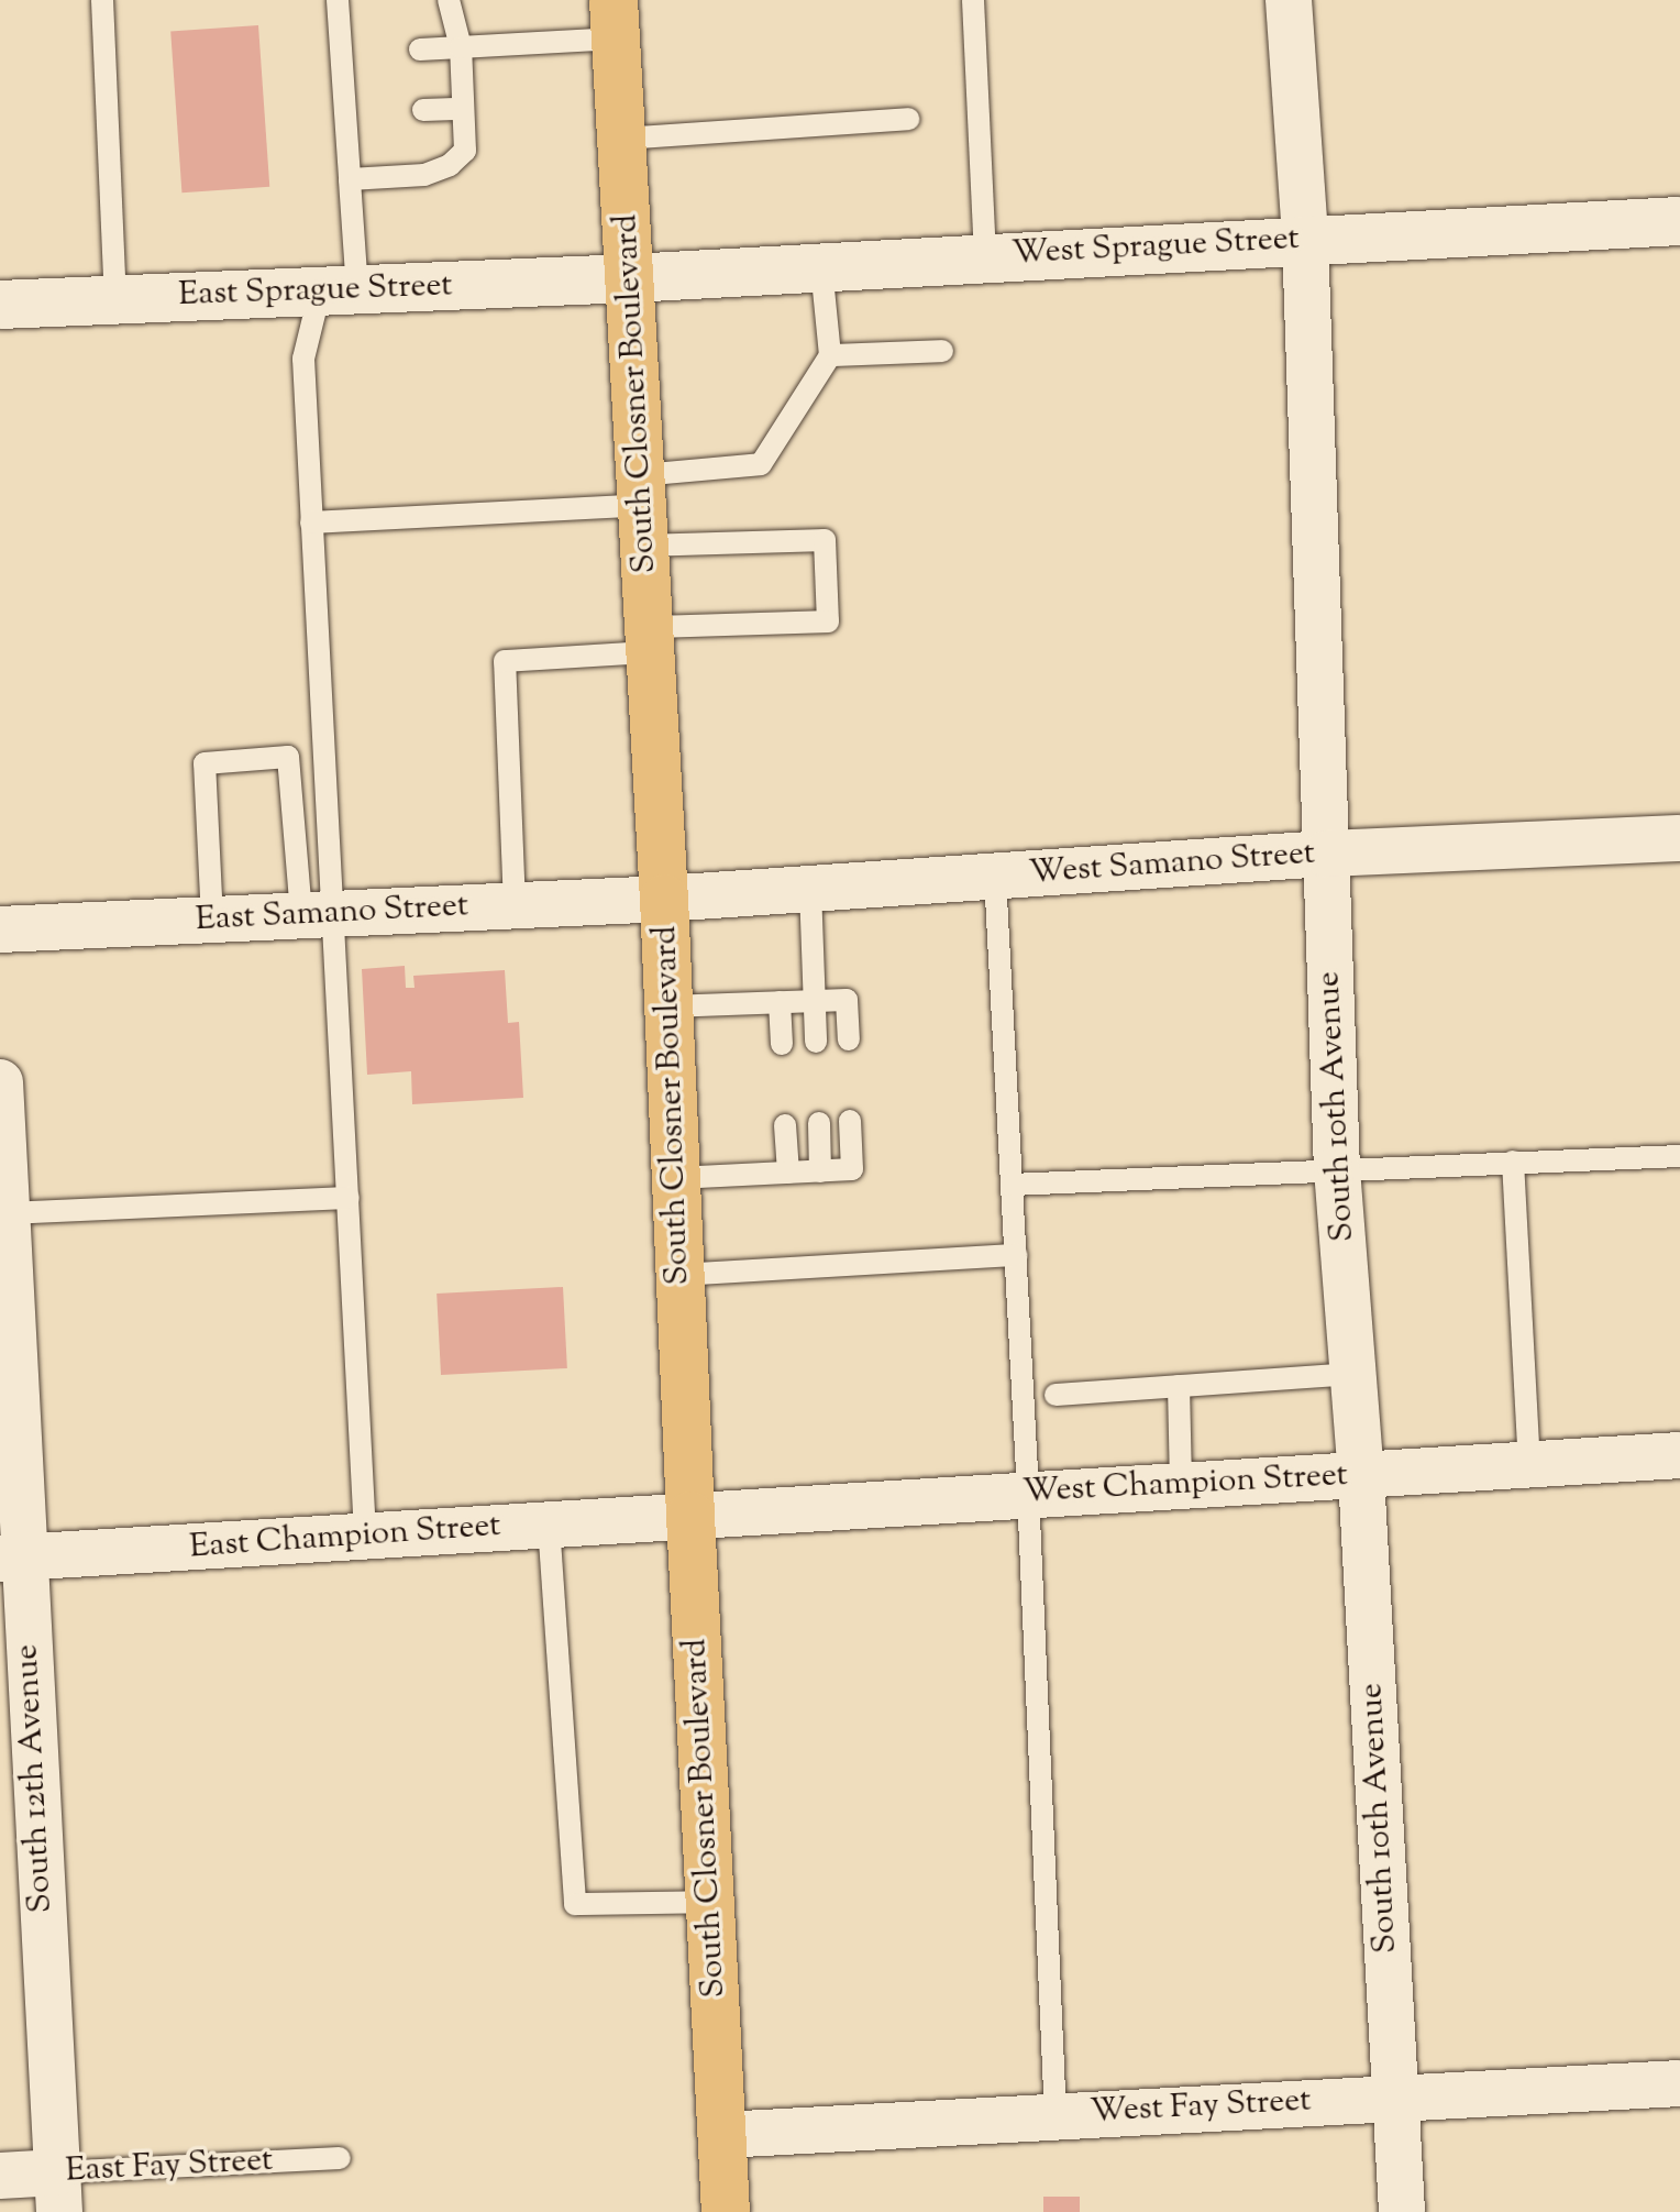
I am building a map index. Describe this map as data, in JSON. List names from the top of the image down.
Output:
{
  "streets": {
    "main road": ["South Closner Boulevard"],
    "street": [
      "West Sprague Street",
      "East Sprague Street",
      "West Samano Street",
      "East Samano Street",
      "South 10th Avenue",
      "West Champion Street",
      "East Champion Street",
      "South 12th Avenue",
      "West Fay Street",
      "East Fay Street"
    ]
  },
  "crossings": [
    ["West Sprague Street", "East Sprague Street"],
    ["West Sprague Street", "South Closner Boulevard"],
    ["West Sprague Street", "South 10th Avenue"],
    ["East Sprague Street", "South Closner Boulevard"],
    ["South Closner Boulevard", "West Samano Street"],
    ["South Closner Boulevard", "East Samano Street"],
    ["South Closner Boulevard", "West Champion Street"],
    ["South Closner Boulevard", "East Champion Street"],
    ["South Closner Boulevard", "West Fay Street"],
    ["West Samano Street", "East Samano Street"],
    ["West Samano Street", "South 10th Avenue"],
    ["South 10th Avenue", "West Champion Street"],
    ["South 10th Avenue", "West Fay Street"],
    ["West Champion Street", "East Champion Street"],
    ["East Champion Street", "South 12th Avenue"],
    ["South 12th Avenue", "East Fay Street"]
  ]
}
